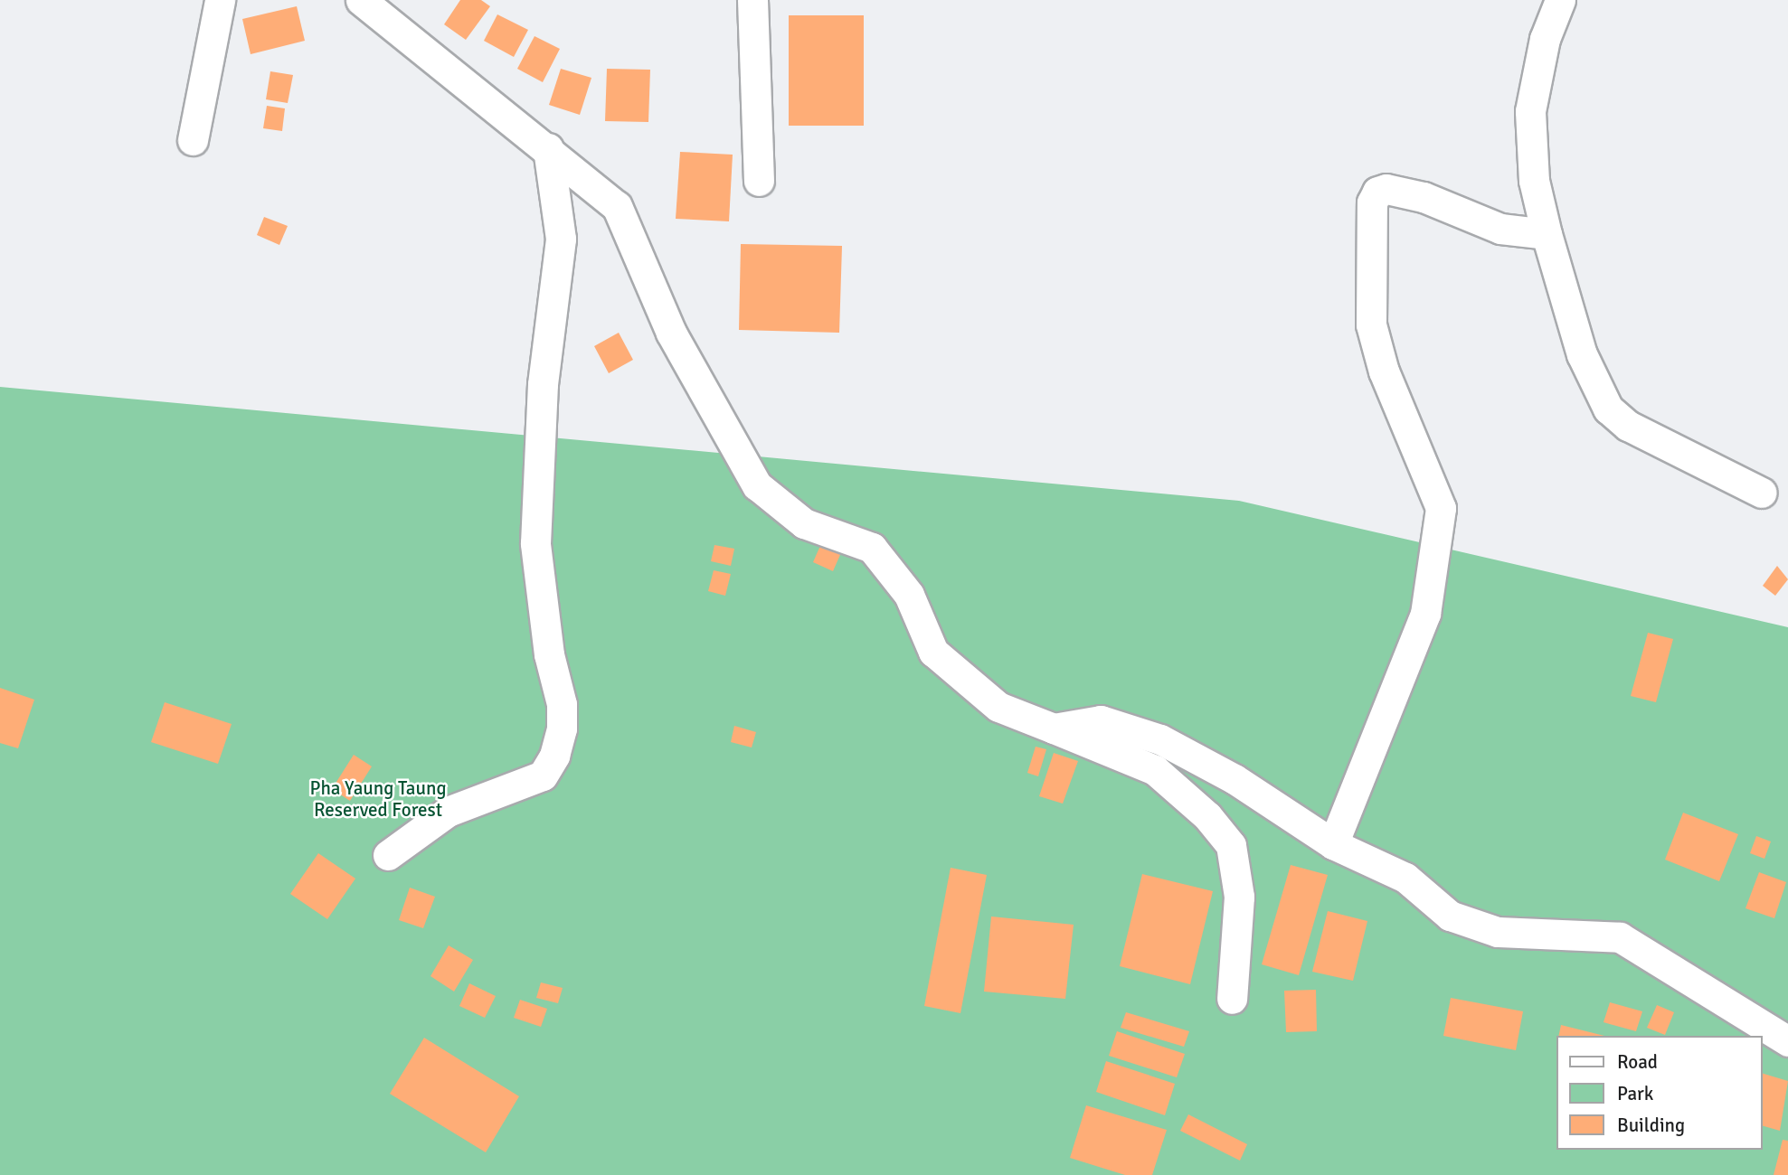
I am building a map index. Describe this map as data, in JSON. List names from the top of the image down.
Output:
{
  "parks": ["Pha Yaung Taung Reserved Forest"],
  "legend": ["Road", "Park", "Building"]
}
